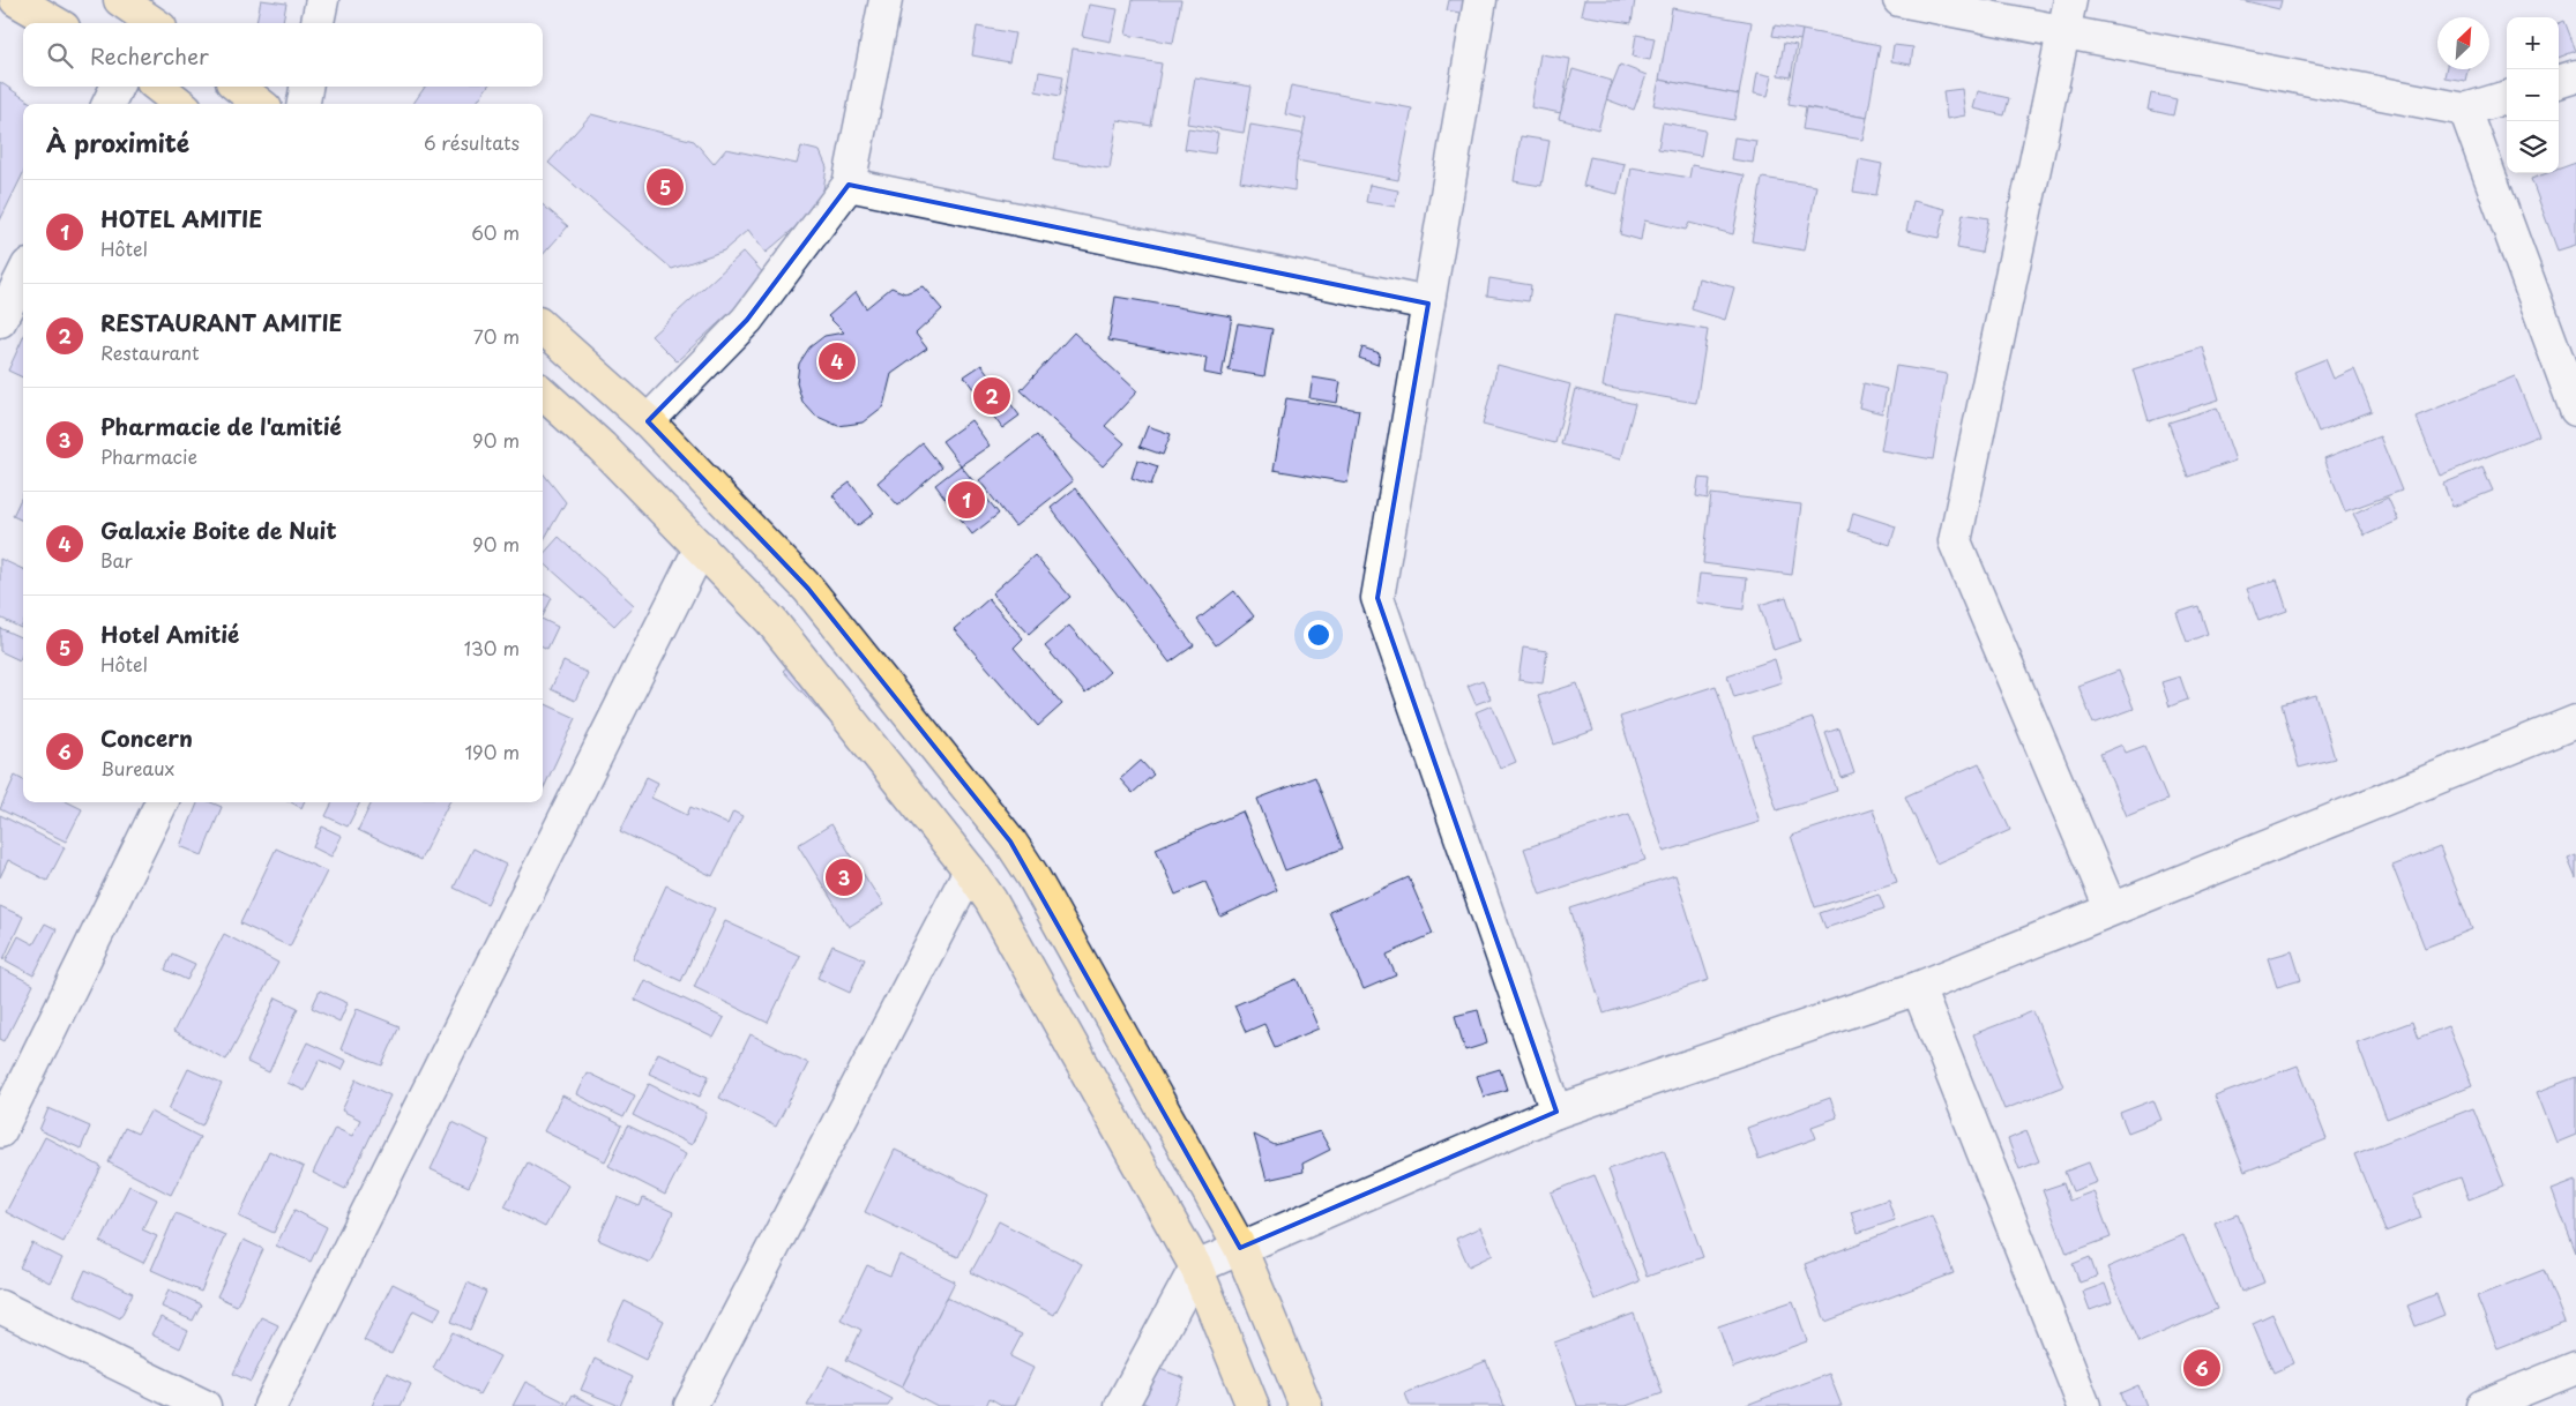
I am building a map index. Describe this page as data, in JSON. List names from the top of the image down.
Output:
{
  "north": "top right",
  "page": {
    "map_buttons": ["+", "−"],
    "search": "Rechercher",
    "heading": ["À proximité", "6 résultats"],
    "pins": [
      "5",
      "4",
      "2",
      "1",
      "3",
      "6"
    ],
    "list": [
      {
        "mark": "1",
        "name": "HOTEL AMITIE",
        "note": "Hôtel",
        "value": "60 m"
      },
      {
        "mark": "2",
        "name": "RESTAURANT AMITIE",
        "note": "Restaurant",
        "value": "70 m"
      },
      {
        "mark": "3",
        "name": "Pharmacie de l'amitié",
        "note": "Pharmacie",
        "value": "90 m"
      },
      {
        "mark": "4",
        "name": "Galaxie Boite de Nuit",
        "note": "Bar",
        "value": "90 m"
      },
      {
        "mark": "5",
        "name": "Hotel Amitié",
        "note": "Hôtel",
        "value": "130 m"
      },
      {
        "mark": "6",
        "name": "Concern",
        "note": "Bureaux",
        "value": "190 m"
      }
    ]
  }
}
